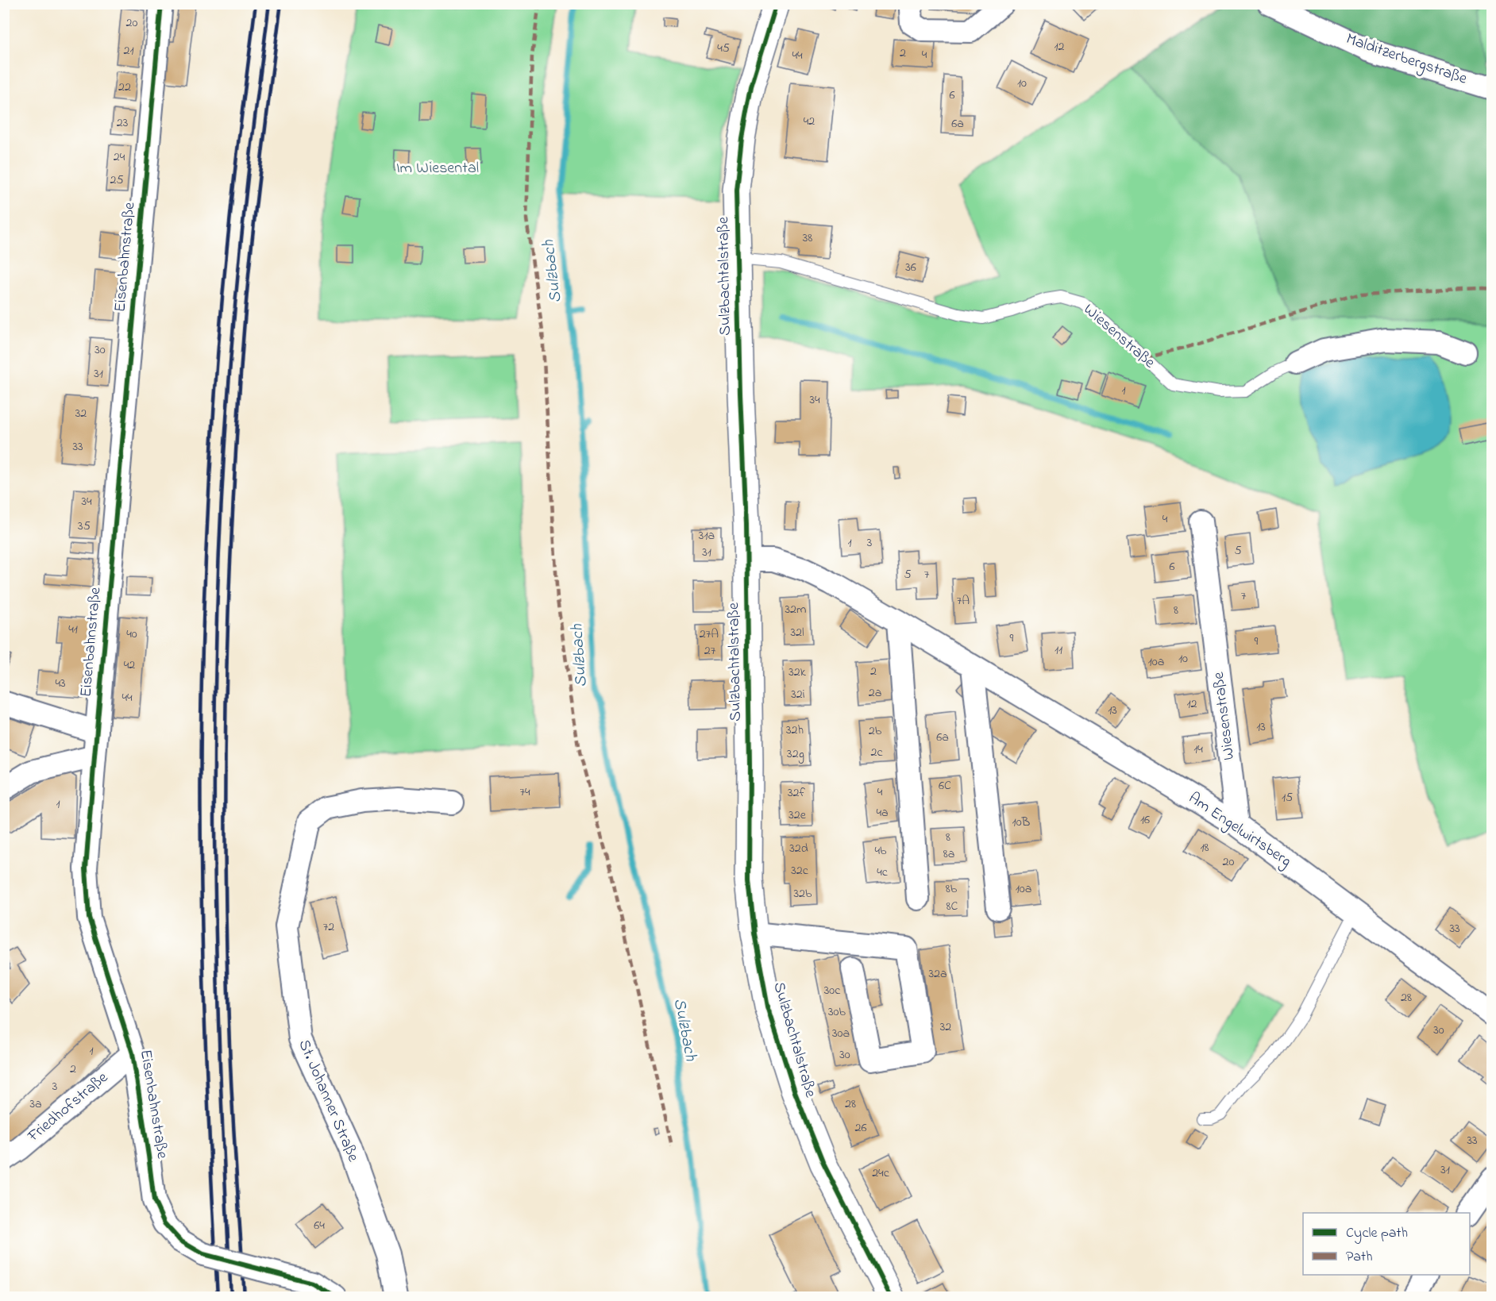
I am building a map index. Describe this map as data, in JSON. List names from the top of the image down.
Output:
{
  "streets": {
    "main road": ["Sulzbachtalstraße"],
    "street": [
      "Malditzerbergstraße",
      "Eisenbahnstraße",
      "Wiesenstraße",
      "Am Engelwirtsberg",
      "St. Johanner Straße",
      "Friedhofstraße"
    ]
  },
  "crossings": [
    ["Eisenbahnstraße", "Friedhofstraße"],
    ["Sulzbachtalstraße", "Wiesenstraße"],
    ["Sulzbachtalstraße", "Am Engelwirtsberg"],
    ["Wiesenstraße", "Am Engelwirtsberg"]
  ],
  "water": ["Sulzbach"],
  "parks": ["Im Wiesental"],
  "house_numbers": [
    "20",
    "12",
    "45",
    "21",
    "2",
    "4",
    "44",
    "10",
    "22",
    "6",
    "42",
    "23",
    "6a",
    "24",
    "25",
    "38",
    "36",
    "30",
    "31",
    "1",
    "34",
    "32",
    "33",
    "34",
    "4",
    "35",
    "31a",
    "1",
    "3",
    "5",
    "31",
    "6",
    "5",
    "7",
    "7",
    "7A",
    "32m",
    "8",
    "41",
    "32l",
    "40",
    "27A",
    "9",
    "9",
    "11",
    "27",
    "10",
    "10a",
    "42",
    "2",
    "32k",
    "43",
    "2a",
    "32i",
    "44",
    "12",
    "13",
    "13",
    "32h",
    "2b",
    "6a",
    "14",
    "2c",
    "32g",
    "6C",
    "74",
    "4",
    "32f",
    "15",
    "1",
    "4a",
    "32e",
    "16",
    "10B",
    "8",
    "18",
    "32d",
    "4b",
    "8a",
    "20",
    "32c",
    "4c",
    "8b",
    "10a",
    "32b",
    "8C",
    "72",
    "33",
    "32a",
    "30c",
    "28",
    "30b",
    "32",
    "30",
    "30a",
    "1",
    "30",
    "2",
    "3",
    "3a",
    "28",
    "26",
    "33",
    "31",
    "24c",
    "64"
  ],
  "legend": ["Cycle path", "Path"]
}
